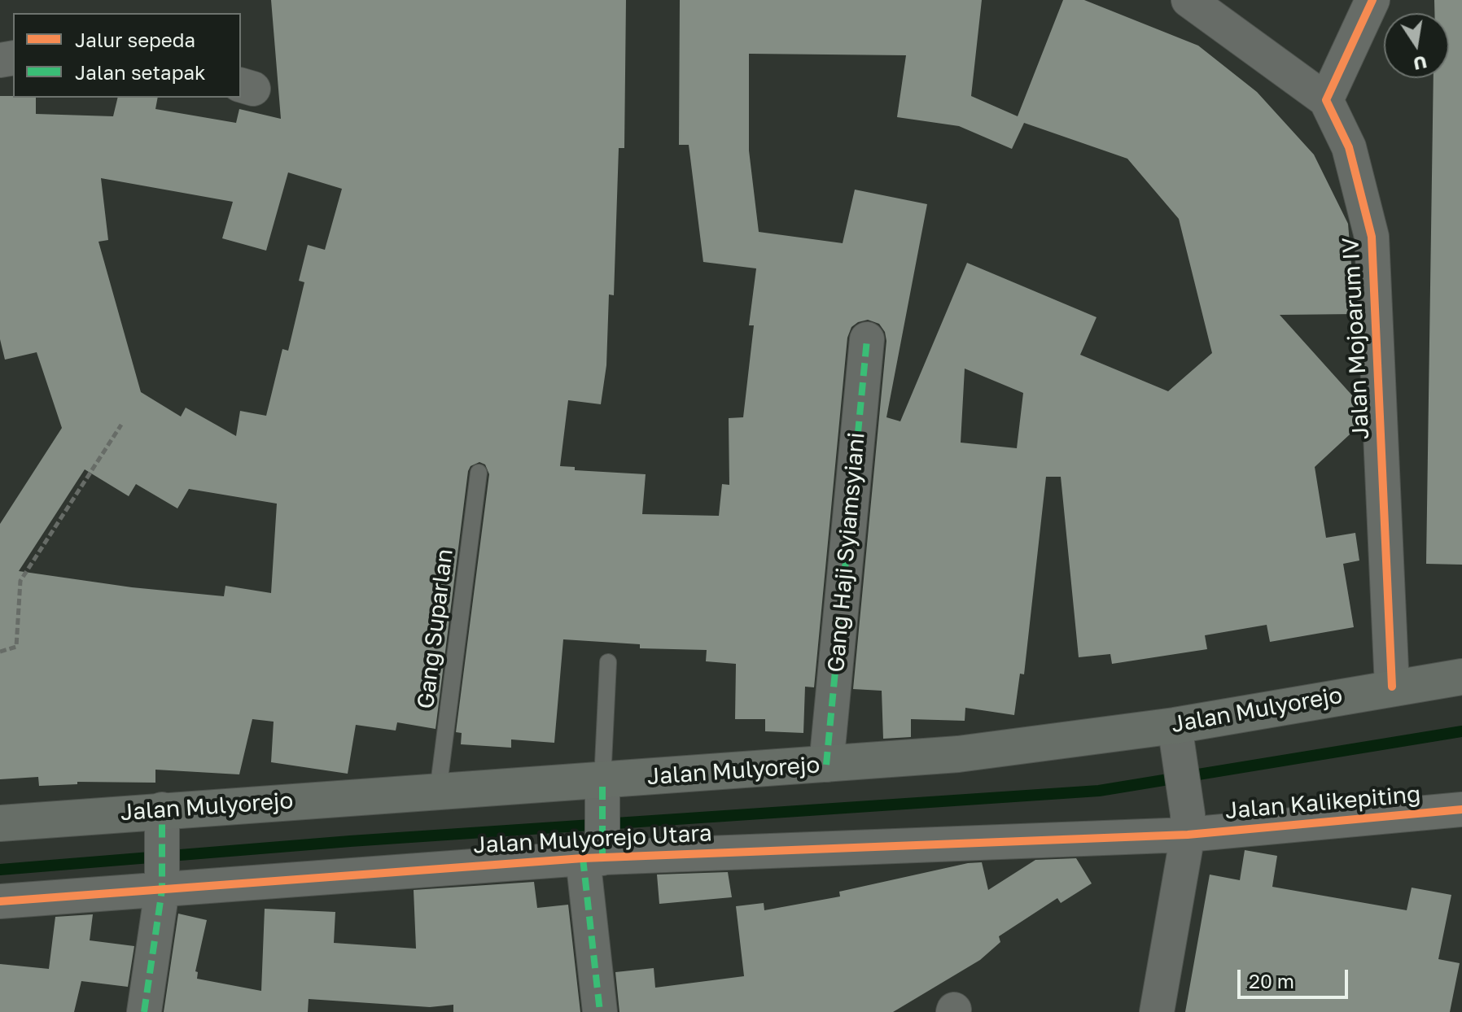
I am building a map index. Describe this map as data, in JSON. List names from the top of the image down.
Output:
{
  "streets": {
    "main road": ["Jalan Mulyorejo"],
    "street": [
      "Jalan Mojoarum IV",
      "Gang Haji Syiamsyiani",
      "Jalan Kalikepiting",
      "Jalan Mulyorejo Utara"
    ],
    "lane": ["Gang Suparlan"]
  },
  "crossings": [
    ["Jalan Mojoarum IV", "Jalan Mulyorejo"],
    ["Gang Haji Syiamsyiani", "Jalan Mulyorejo"],
    ["Gang Suparlan", "Jalan Mulyorejo"],
    ["Jalan Kalikepiting", "Jalan Mulyorejo Utara"]
  ],
  "legend": ["Jalur sepeda", "Jalan setapak"],
  "scale_bar": "20 m",
  "north": "bottom"
}
